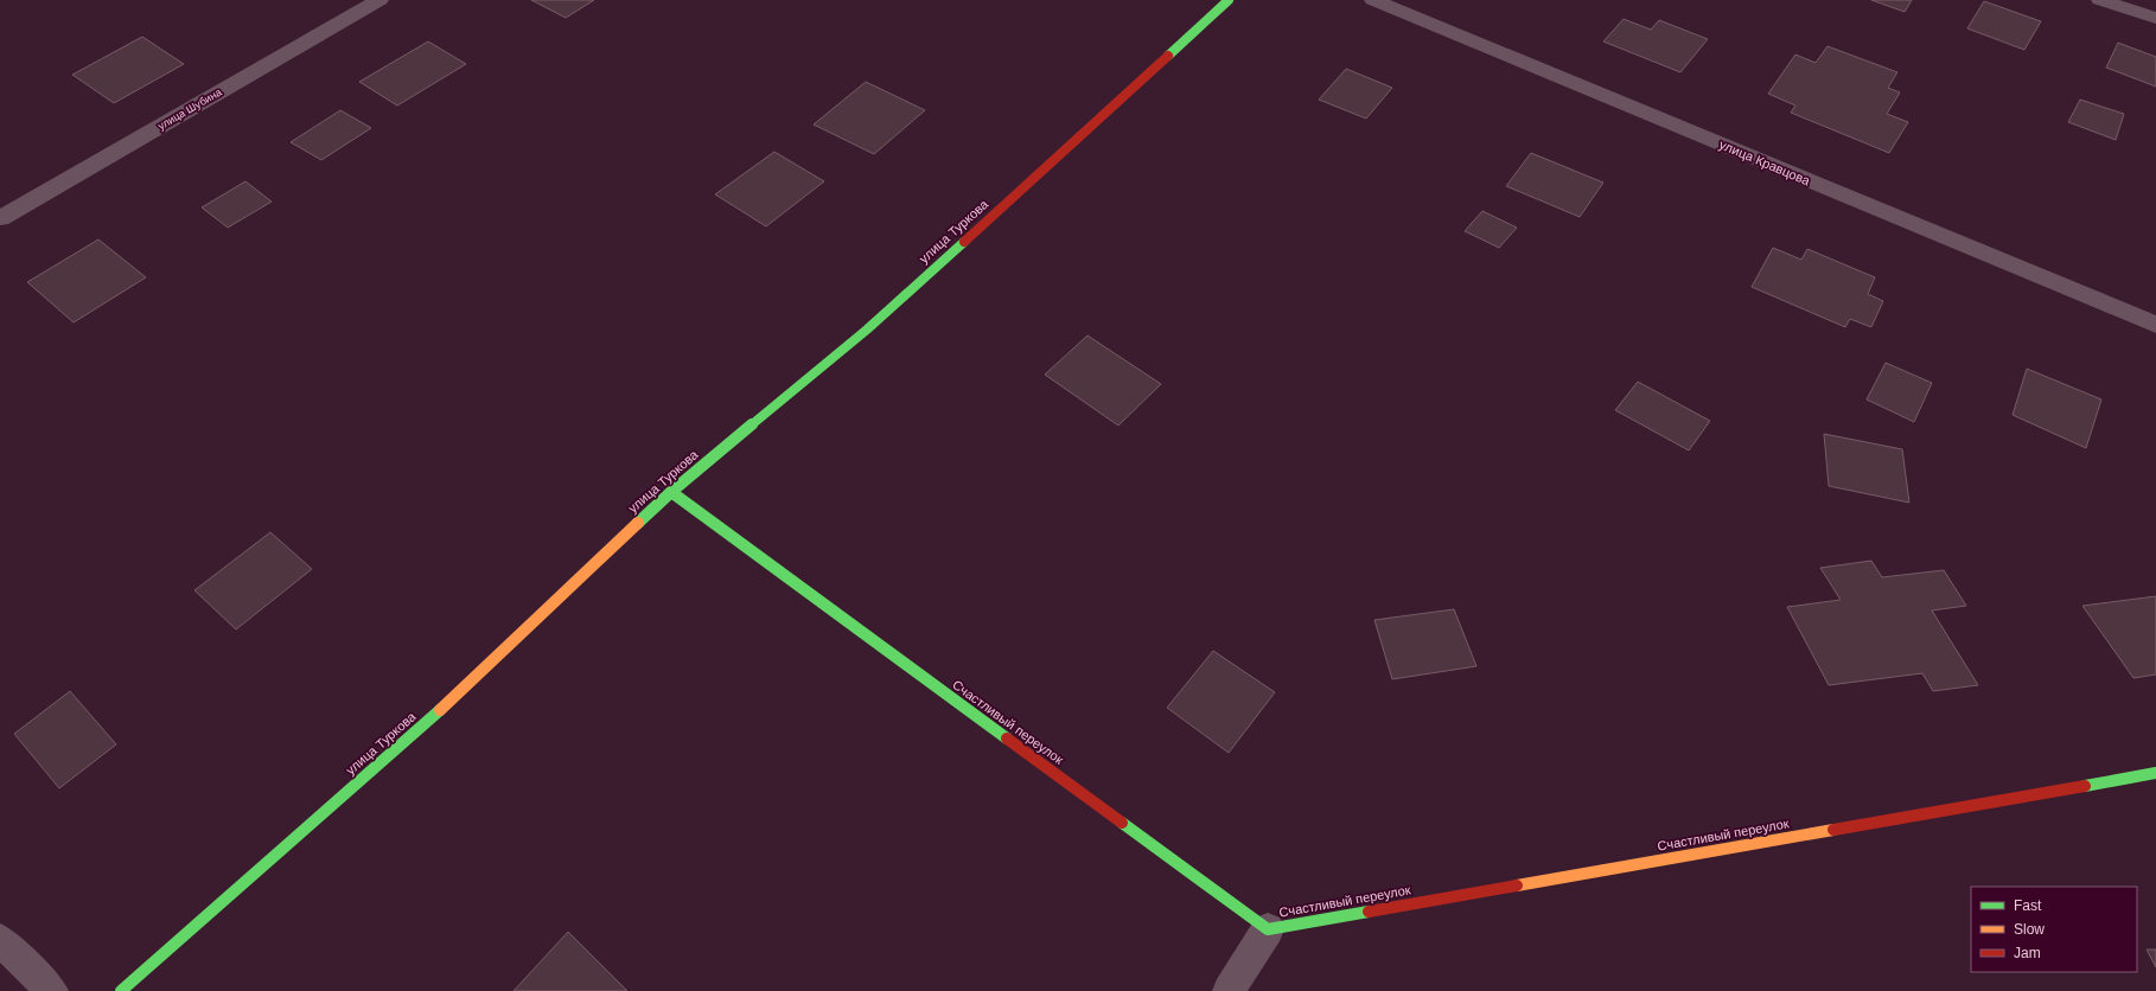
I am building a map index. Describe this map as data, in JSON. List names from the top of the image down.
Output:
{
  "streets": {
    "street": [
      "улица Шубина",
      "улица Кравцова",
      "улица Туркова",
      "Счастливый переулок"
    ]
  },
  "crossings": [
    ["улица Туркова", "Счастливый переулок"]
  ],
  "legend": ["Fast", "Slow", "Jam"]
}
